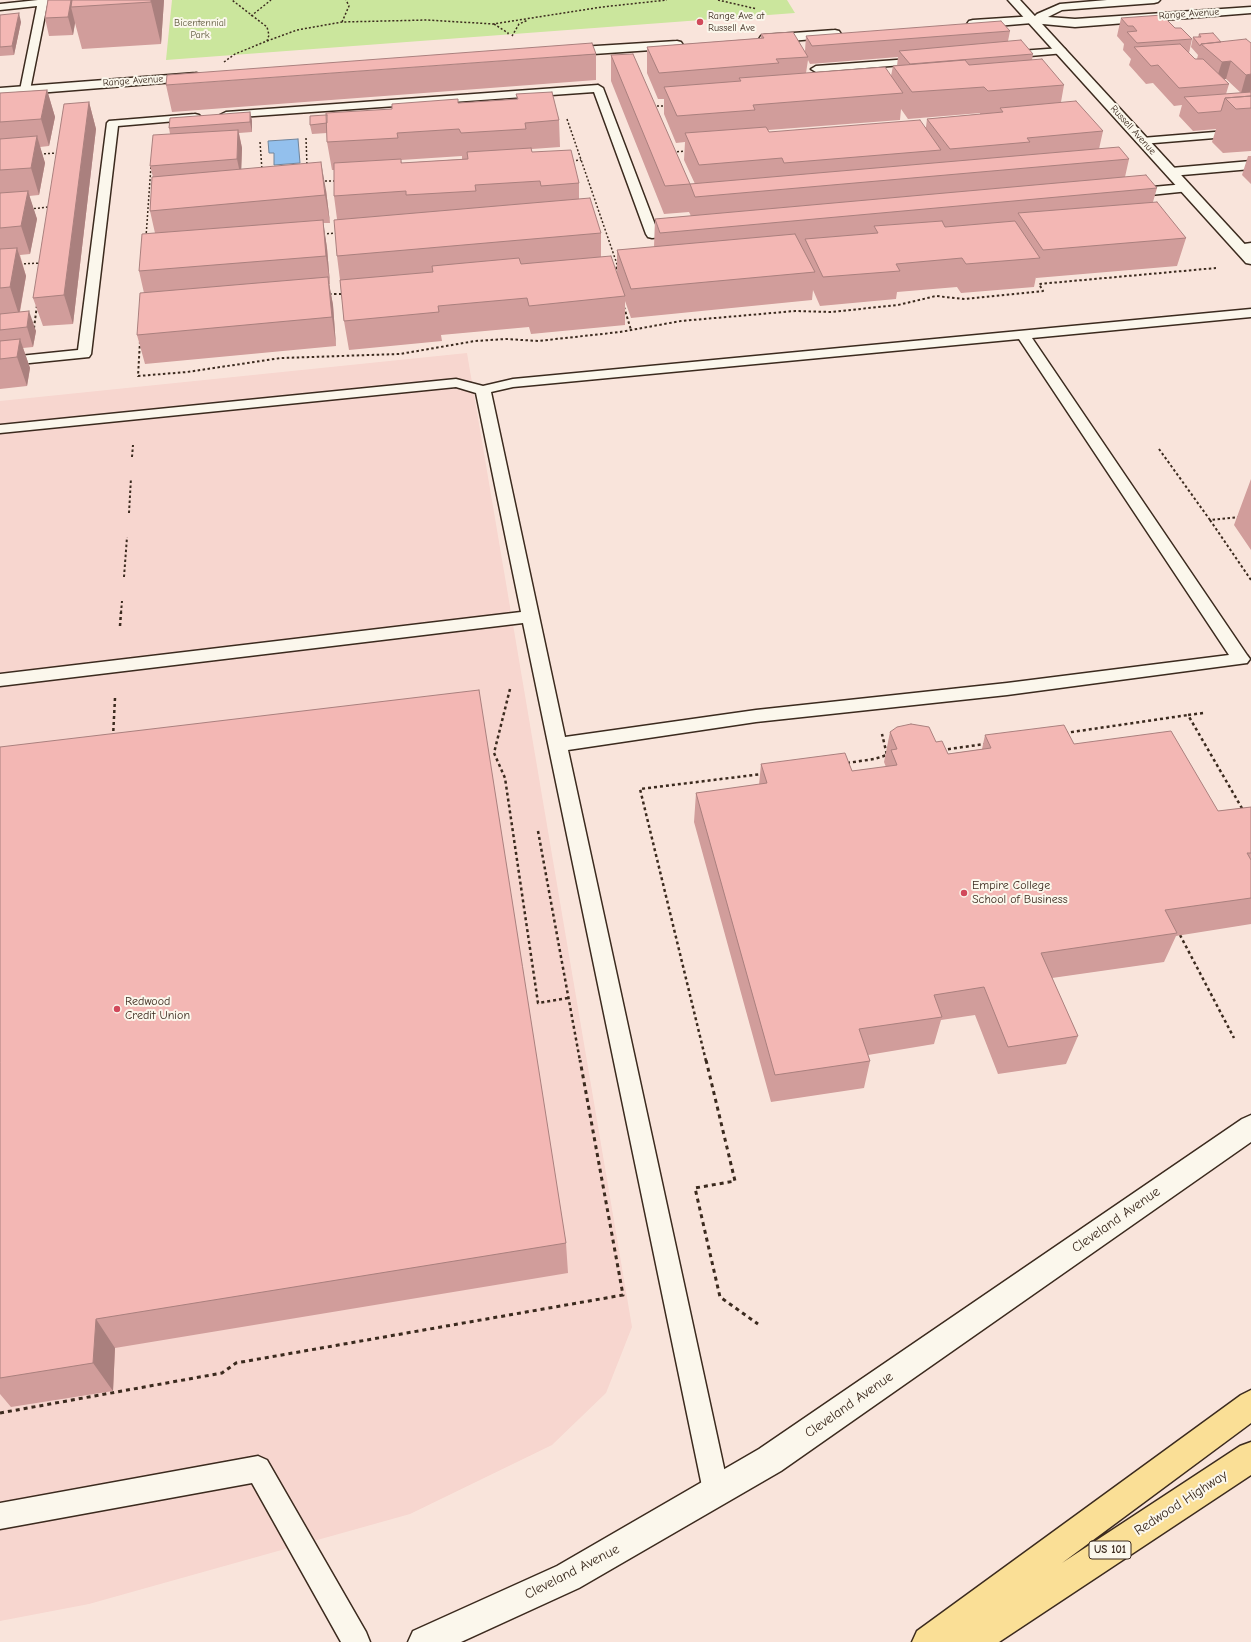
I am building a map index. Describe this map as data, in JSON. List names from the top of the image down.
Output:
{
  "streets": {
    "highway": ["Redwood Highway", "US 101"],
    "street": ["Range Avenue", "Russell Avenue", "Cleveland Avenue"]
  },
  "crossings": [
    ["Range Avenue", "Russell Avenue"]
  ],
  "parks": ["Bicentennial Park"],
  "places": ["Range Ave at Russell Ave", "Empire College School of Business", "Redwood Credit Union"]
}
